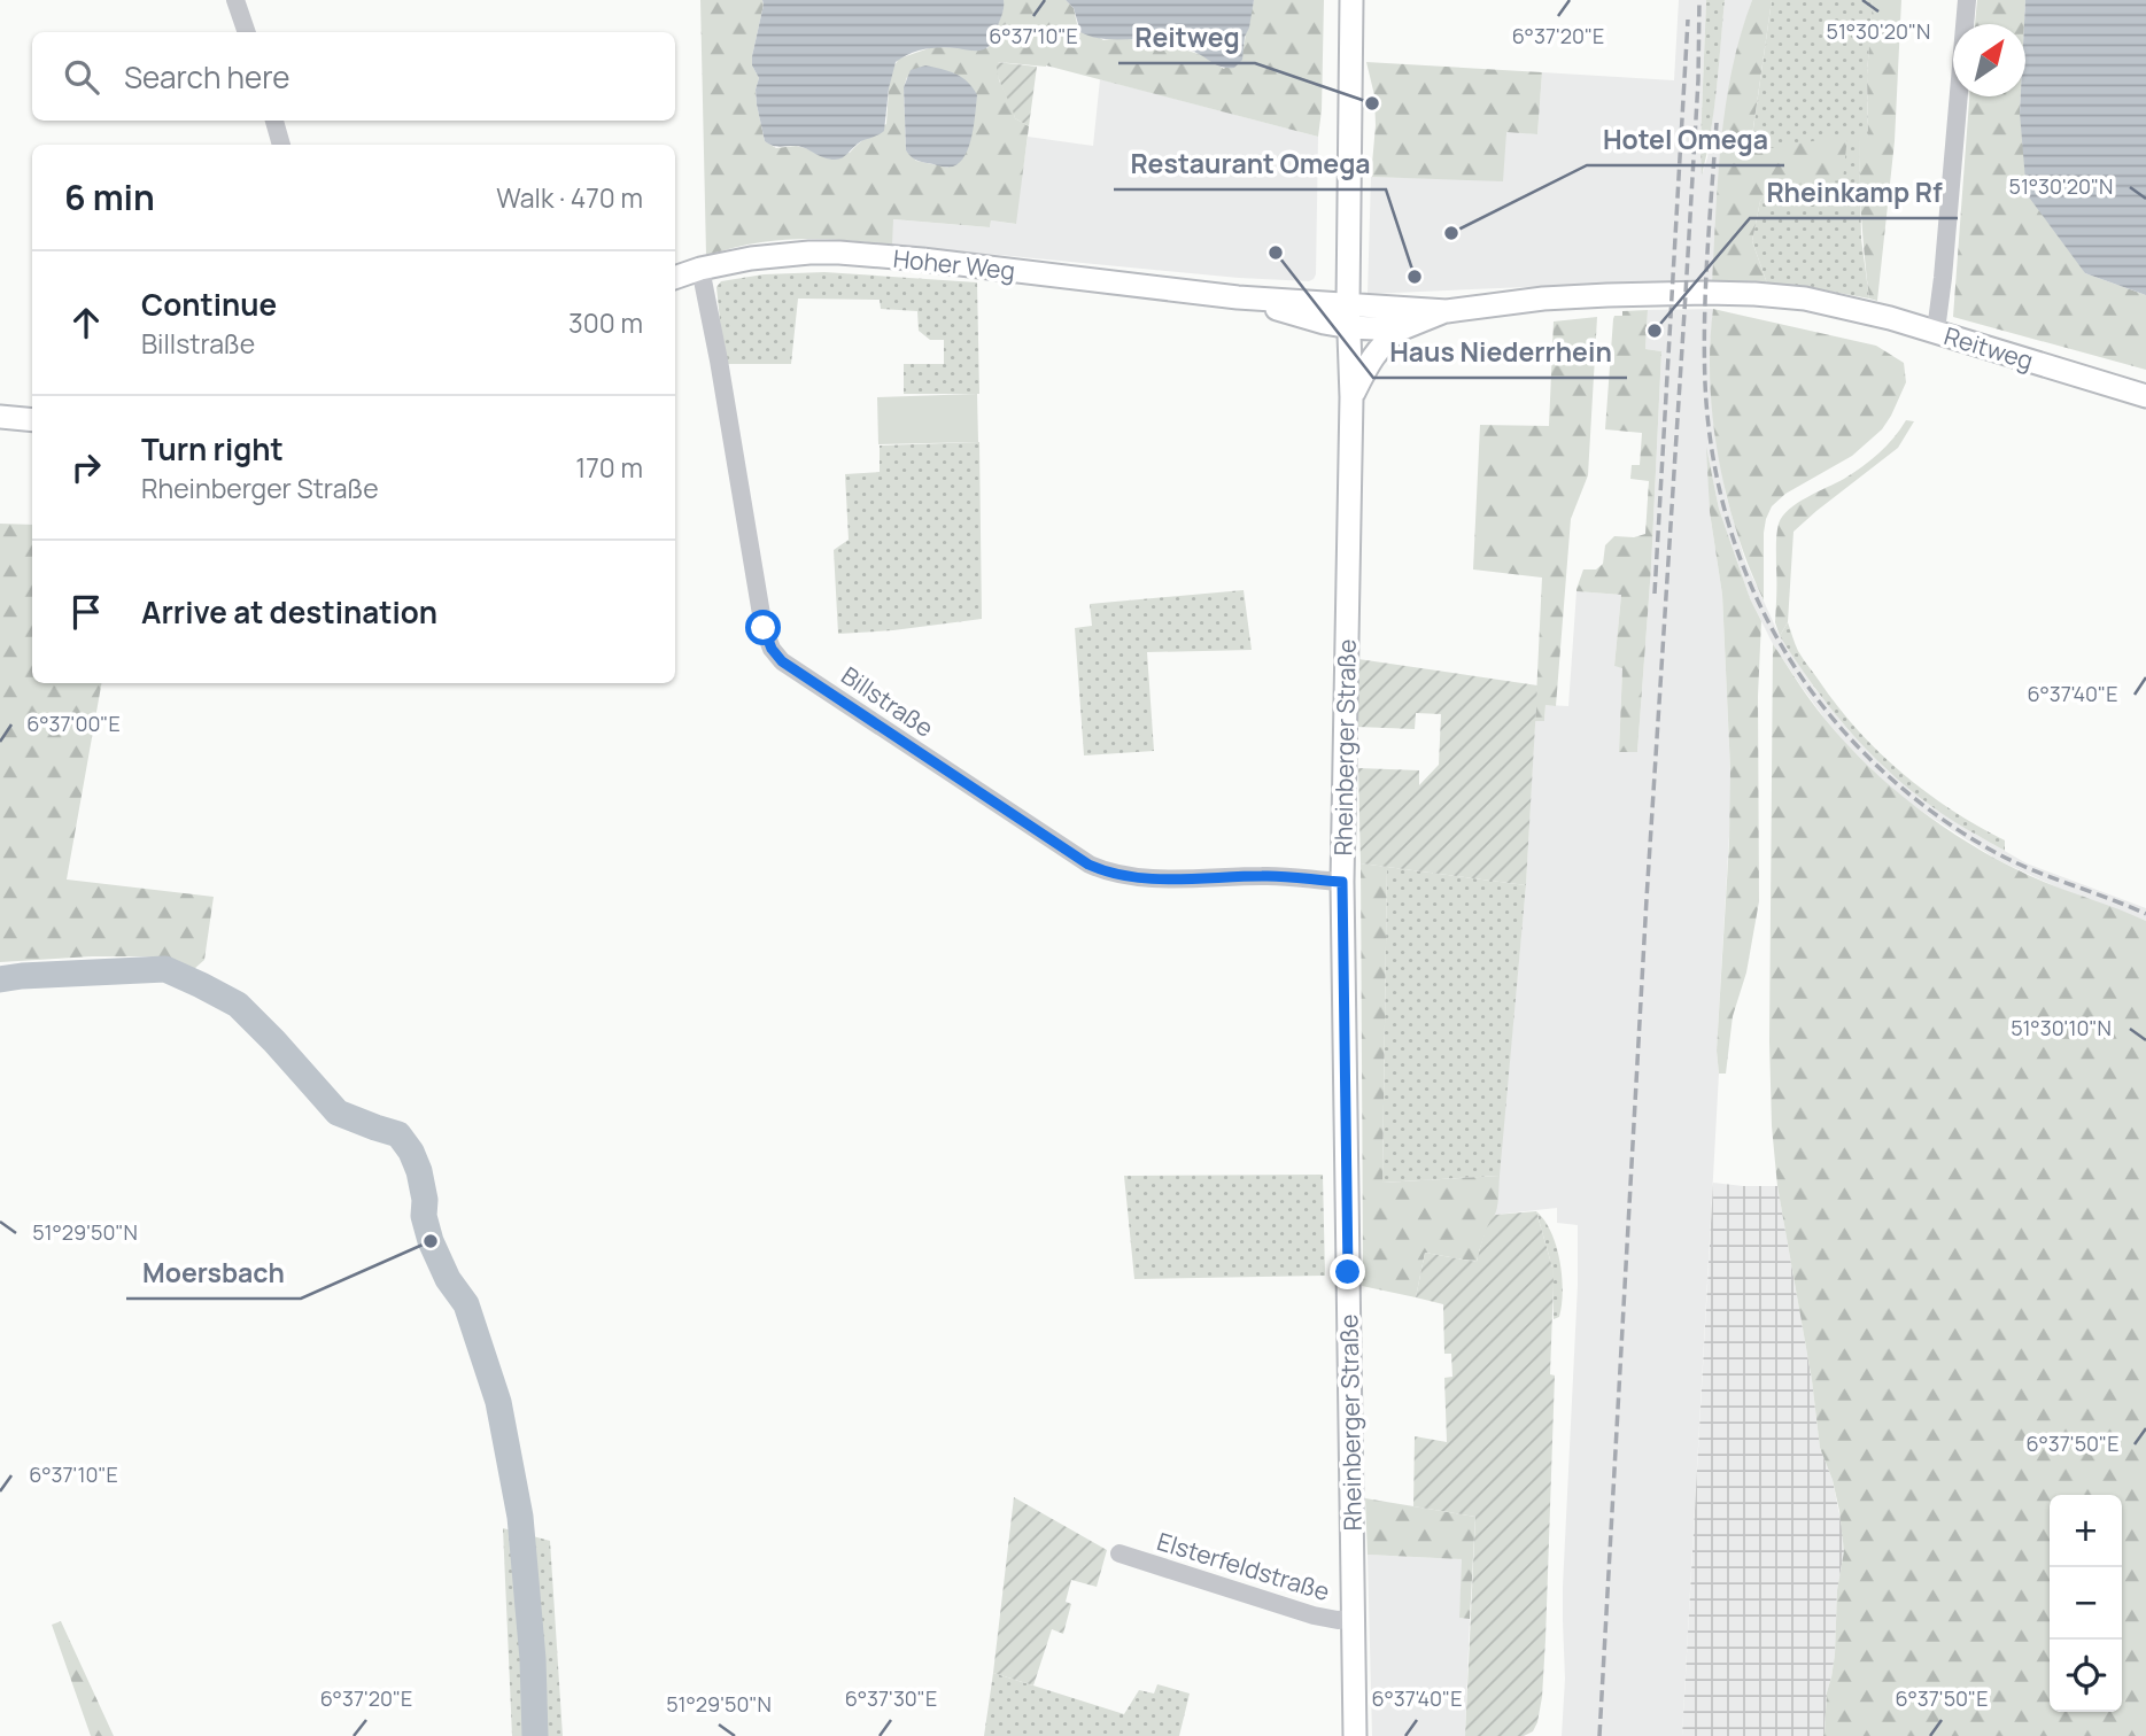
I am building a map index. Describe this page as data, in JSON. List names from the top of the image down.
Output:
{
  "streets": {
    "main road": ["Hoher Weg", "Reitweg", "Rheinberger Straße"],
    "street": ["Billstraße", "Elsterfeldstraße"]
  },
  "crossings": [
    ["Hoher Weg", "Reitweg"],
    ["Hoher Weg", "Billstraße"],
    ["Hoher Weg", "Rheinberger Straße"],
    ["Reitweg", "Rheinberger Straße"],
    ["Billstraße", "Rheinberger Straße"],
    ["Rheinberger Straße", "Elsterfeldstraße"]
  ],
  "places": [
    "Reitweg",
    "Hotel Omega",
    "Haus Niederrhein",
    "Restaurant Omega",
    "Rheinkamp Rf",
    "Moersbach"
  ],
  "north": "top right",
  "page": {
    "search": "Search here",
    "heading": ["6 min", "Walk · 470 m"],
    "list": [
      ["Continue", "Billstraße", "300 m"],
      ["Turn right", "Rheinberger Straße", "170 m"],
      "Arrive at destination"
    ],
    "map_buttons": ["+", "−"]
  },
  "coordinates": [
    "51°30'20\"N",
    "6°37'10\"E",
    "6°37'20\"E",
    "6°37'40\"E",
    "6°37'00\"E",
    "51°30'10\"N",
    "51°29'50\"N",
    "6°37'50\"E",
    "6°37'30\"E"
  ]
}
